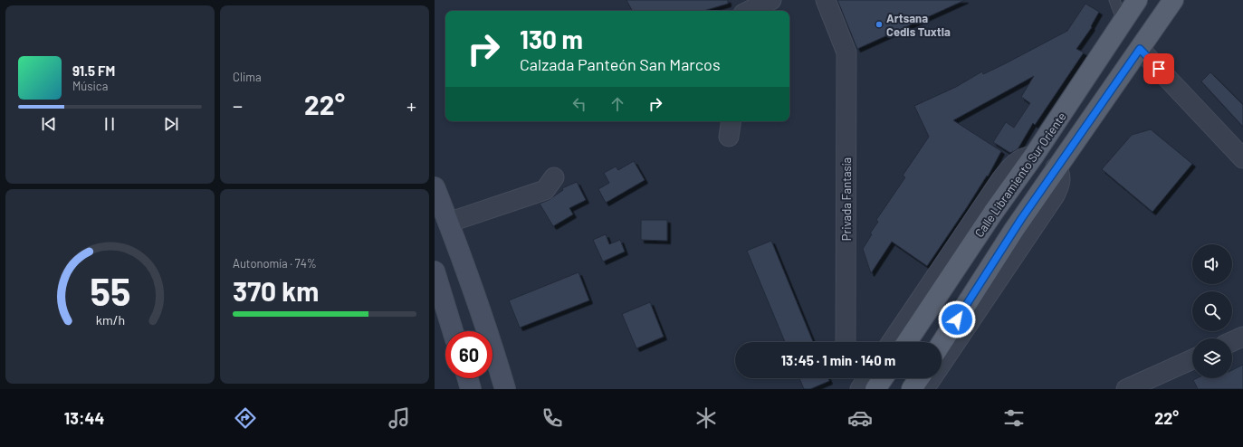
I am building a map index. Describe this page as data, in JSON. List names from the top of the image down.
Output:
{
  "streets": {
    "main road": ["Calle Libramiento Sur Oriente"],
    "street": ["Privada Fantasía"]
  },
  "places": ["Artsana Cedis Tuxtla"],
  "page": {
    "tile": [
      "Clima",
      ["Autonomía · 74%", "370 km"]
    ],
    "turn": ["130 m", "Calzada Panteón San Marcos"],
    "song": ["91.5 FM", "Música"],
    "heat": ["−", "22°", "+"],
    "limit": "60",
    "trip": "13:45 · 1 min · 140 m",
    "tabs": ["13:44", "22°"],
    "gauge": ["55", "km/h"]
  }
}
